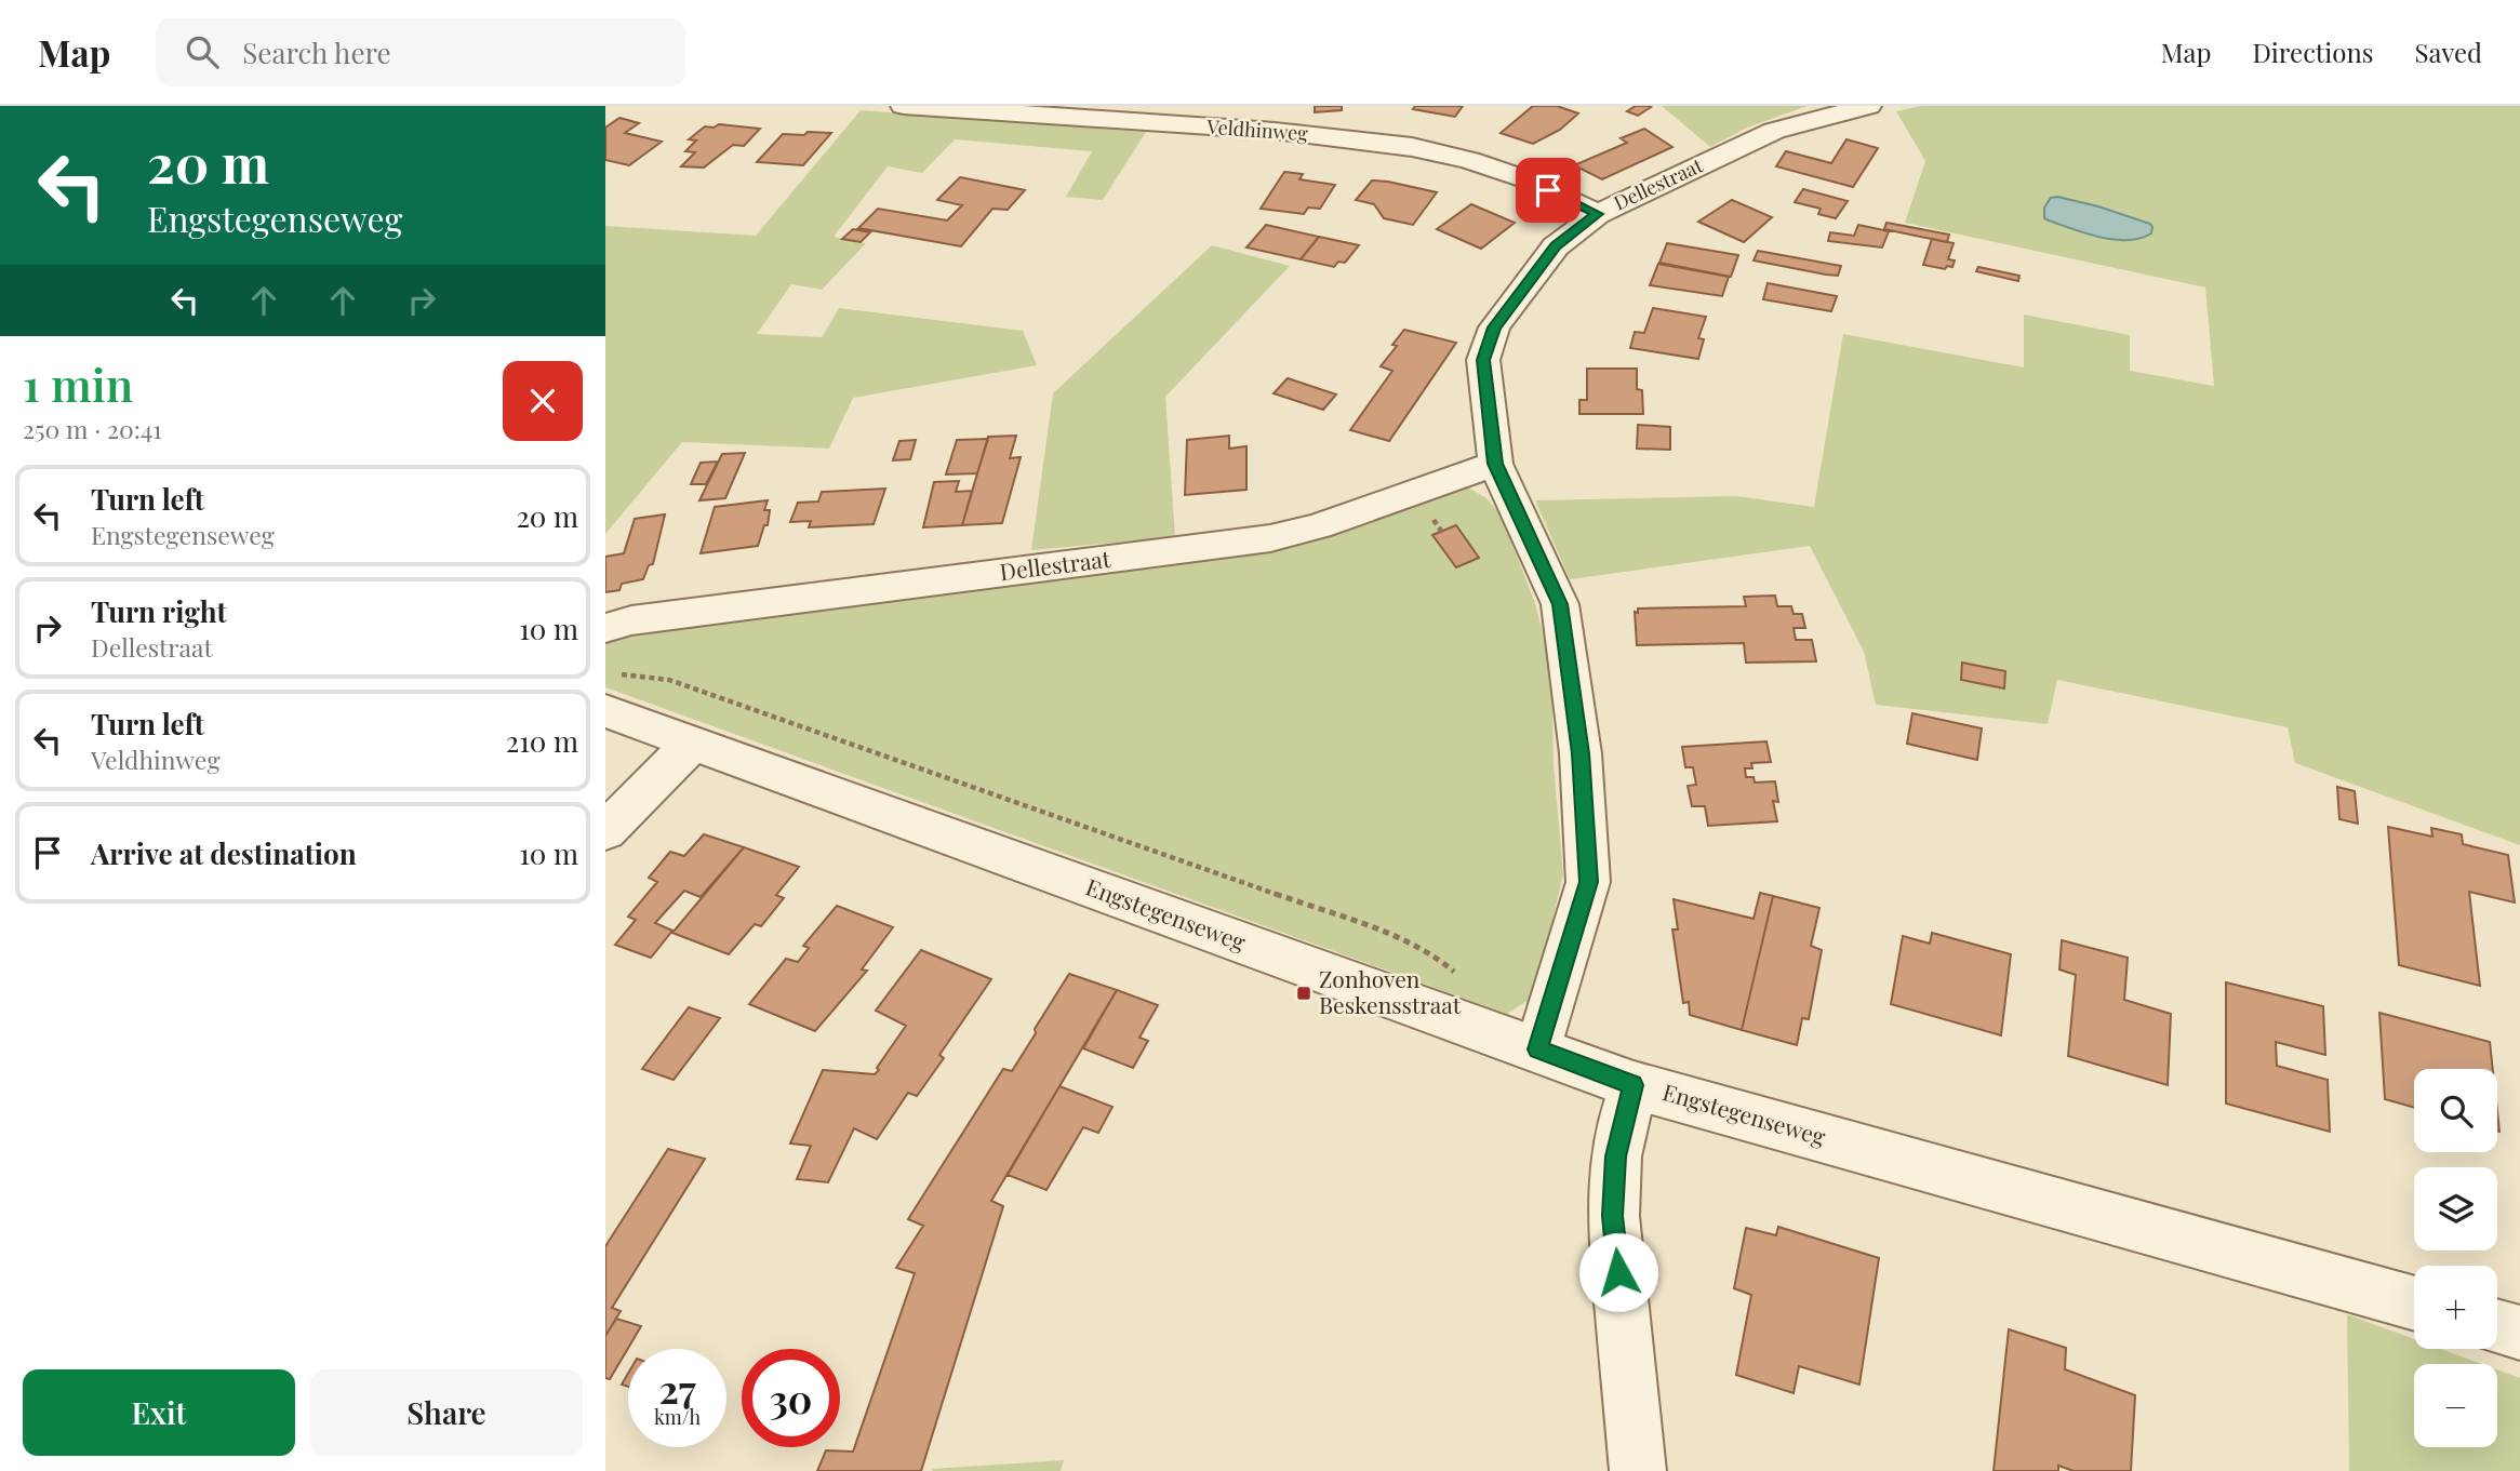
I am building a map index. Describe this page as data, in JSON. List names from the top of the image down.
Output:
{
  "streets": {
    "street": ["Veldhinweg", "Dellestraat", "Engstegenseweg"]
  },
  "crossings": [
    ["Veldhinweg", "Dellestraat"],
    ["Dellestraat", "Engstegenseweg"]
  ],
  "places": {
    "transit": ["Zonhoven Beskensstraat"]
  },
  "page": {
    "header": "Map",
    "search": "Search here",
    "nav": ["Map", "Directions", "Saved"],
    "turn": ["20 m", "Engstegenseweg"],
    "heading": ["1 min", "250 m · 20:41"],
    "list": [
      {
        "name": "Turn left",
        "note": "Engstegenseweg",
        "value": "20 m"
      },
      {
        "name": "Turn right",
        "note": "Dellestraat",
        "value": "10 m"
      },
      {
        "name": "Turn left",
        "note": "Veldhinweg",
        "value": "210 m"
      },
      {
        "name": "Arrive at destination",
        "value": "10 m"
      }
    ],
    "map_buttons": ["+", "−"],
    "speed": "27 km/h",
    "limit": "30",
    "buttons": ["Exit", "Share"]
  }
}
